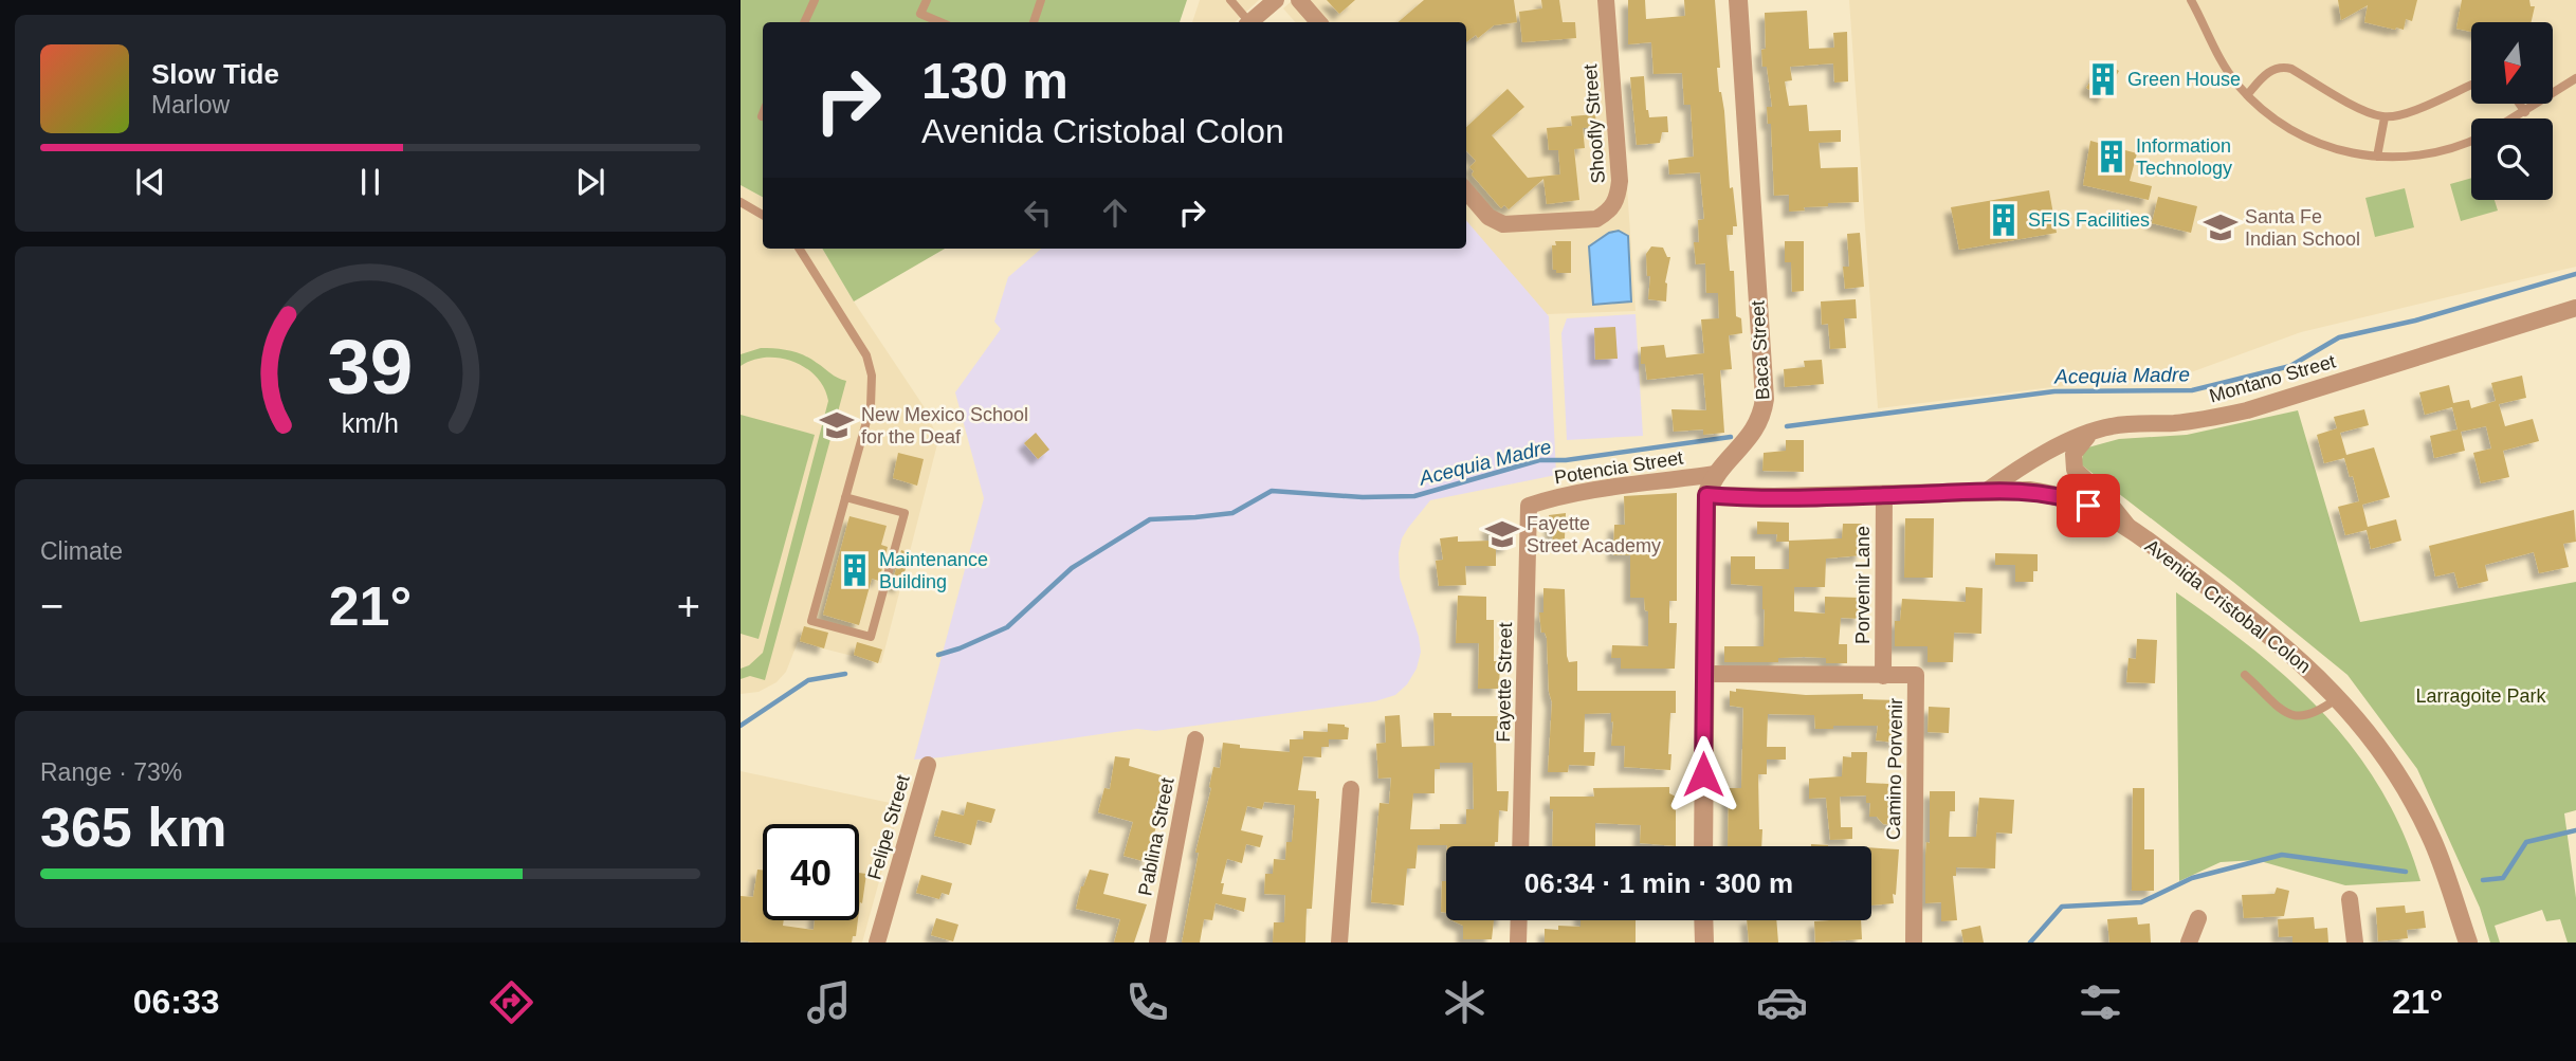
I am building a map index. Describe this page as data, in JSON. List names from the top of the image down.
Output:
{
  "streets": {
    "street": [
      "Shoofly Street",
      "Baca Street",
      "Montano Street",
      "Potencia Street",
      "Porvenir Lane",
      "Avenida Cristobal Colon",
      "Fayette Street",
      "Camino Porvenir",
      "Felipe Street",
      "Pablina Street"
    ]
  },
  "crossings": [
    ["Baca Street", "Potencia Street"],
    ["Baca Street", "Avenida Cristobal Colon"],
    ["Baca Street", "Camino Porvenir"],
    ["Montano Street", "Avenida Cristobal Colon"],
    ["Potencia Street", "Fayette Street"],
    ["Porvenir Lane", "Avenida Cristobal Colon"],
    ["Porvenir Lane", "Camino Porvenir"]
  ],
  "water": ["Acequia Madre"],
  "parks": ["Larragoite Park"],
  "places": {
    "building": [
      "Green House",
      "Information Technology",
      "SFIS Facilities",
      "Maintenance Building"
    ],
    "school or university": ["Santa Fe Indian School", "New Mexico School for the Deaf", "Fayette Street Academy"]
  },
  "north": "bottom",
  "page": {
    "turn": ["130 m", "Avenida Cristobal Colon"],
    "song": ["Slow Tide", "Marlow"],
    "tile": [
      "Climate",
      ["Range · 73%", "365 km"]
    ],
    "heat": ["−", "21°", "+"],
    "limit": "40",
    "trip": "06:34 · 1 min · 300 m",
    "tabs": ["06:33", "21°"],
    "gauge": ["39", "km/h"]
  }
}
